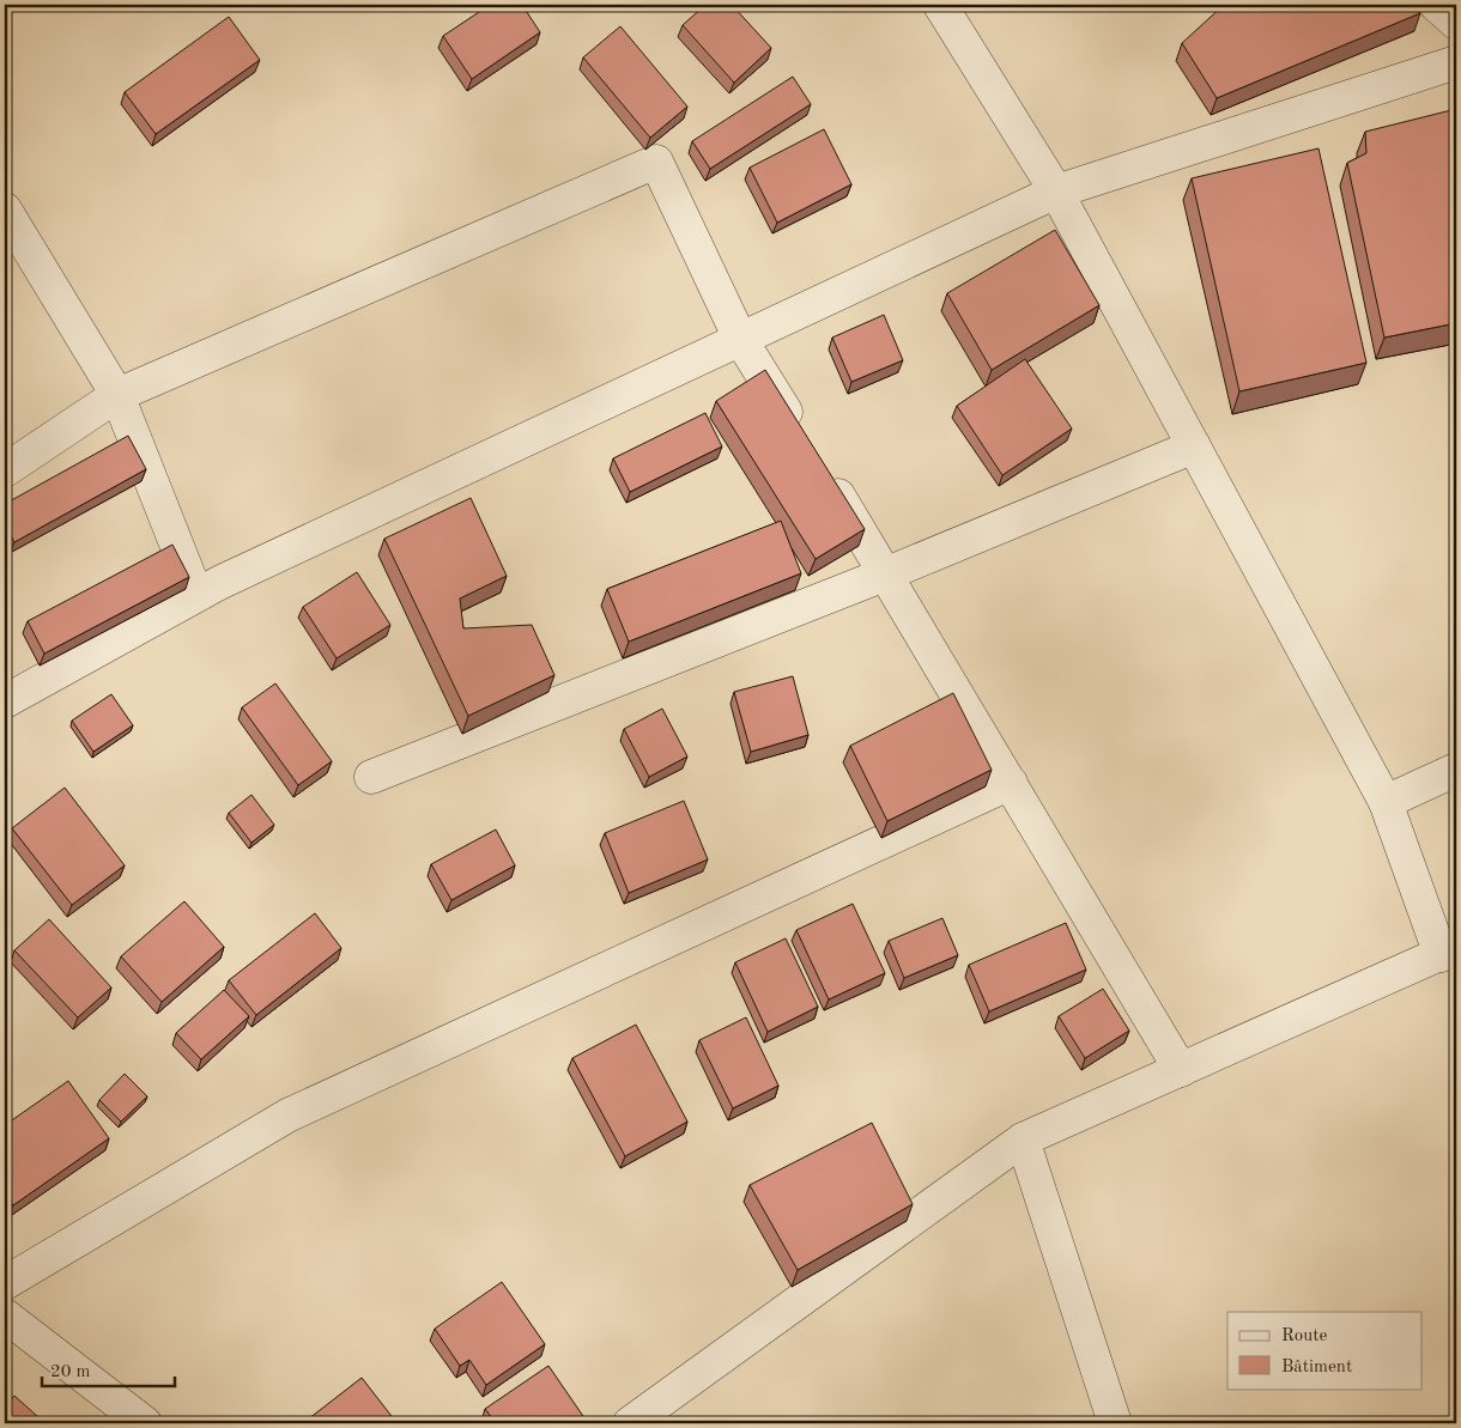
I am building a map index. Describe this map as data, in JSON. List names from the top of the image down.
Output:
{
  "legend": ["Route", "Bâtiment"],
  "scale_bar": "20 m"
}
